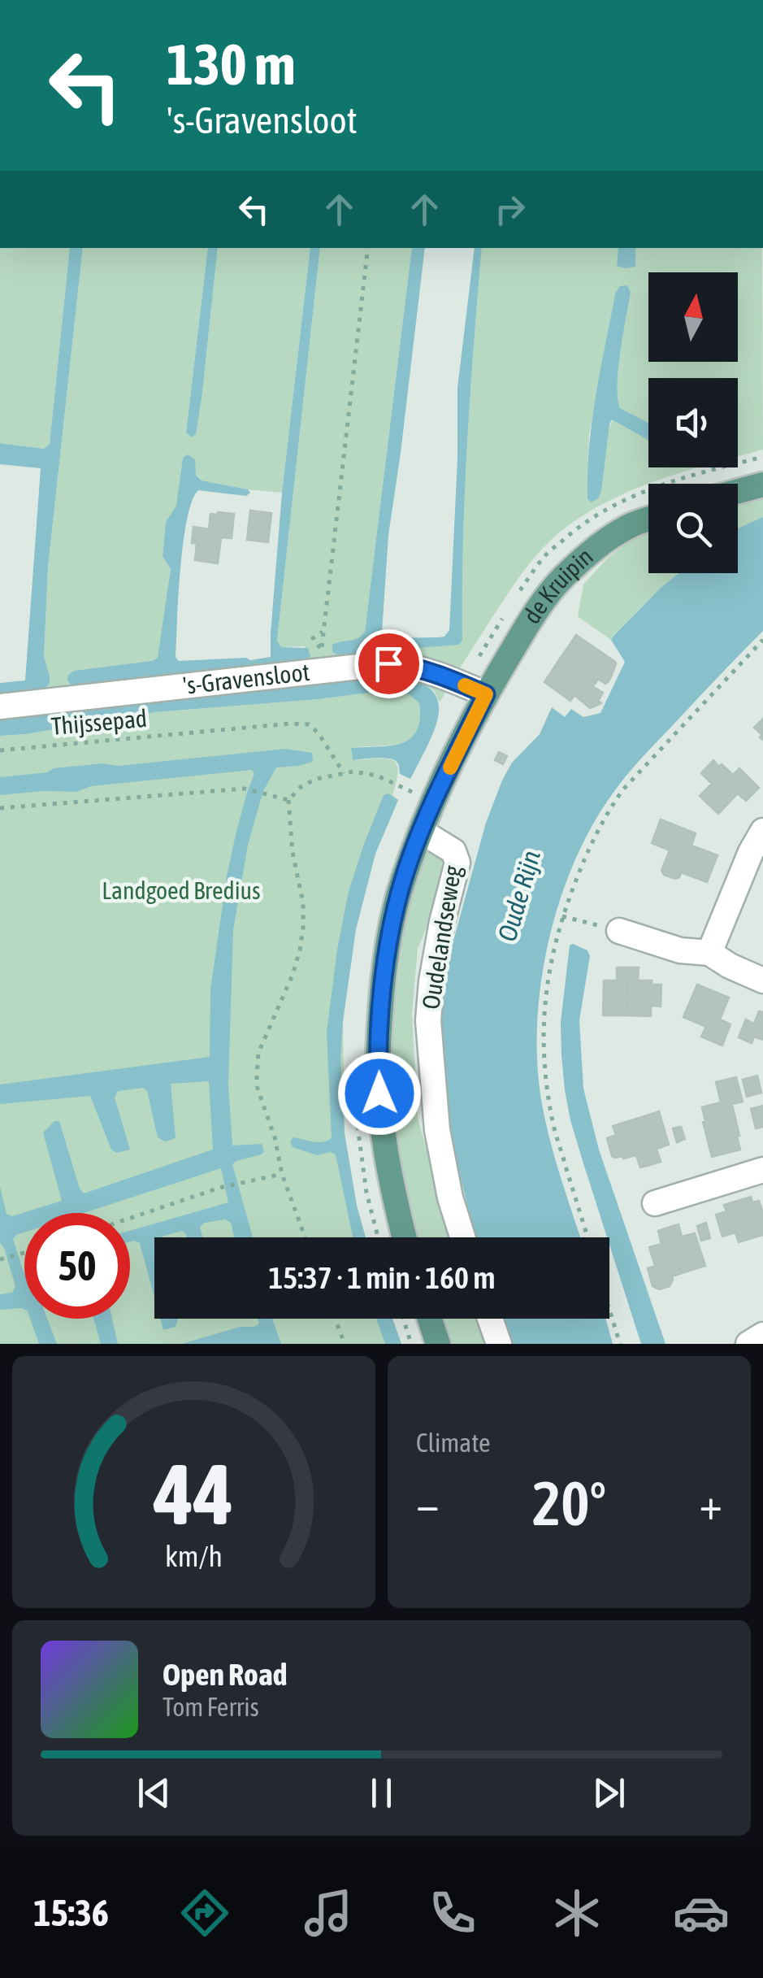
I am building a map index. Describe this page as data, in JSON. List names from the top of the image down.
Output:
{
  "streets": {
    "main road": ["de Kruipin", "Oudelandseweg"],
    "street": ["'s-Gravensloot"],
    "path": ["Thijssepad"]
  },
  "crossings": [
    ["de Kruipin", "'s-Gravensloot"],
    ["de Kruipin", "Oudelandseweg"],
    ["'s-Gravensloot", "Oudelandseweg"]
  ],
  "water": ["Oude Rijn"],
  "parks": ["Landgoed Bredius"],
  "north": "top",
  "page": {
    "turn": ["130 m", "'s-Gravensloot"],
    "limit": "50",
    "trip": "15:37 · 1 min · 160 m",
    "tile": "Climate",
    "heat": ["−", "20°", "+"],
    "song": ["Open Road", "Tom Ferris"],
    "tabs": "15:36",
    "gauge": ["44", "km/h"]
  }
}
